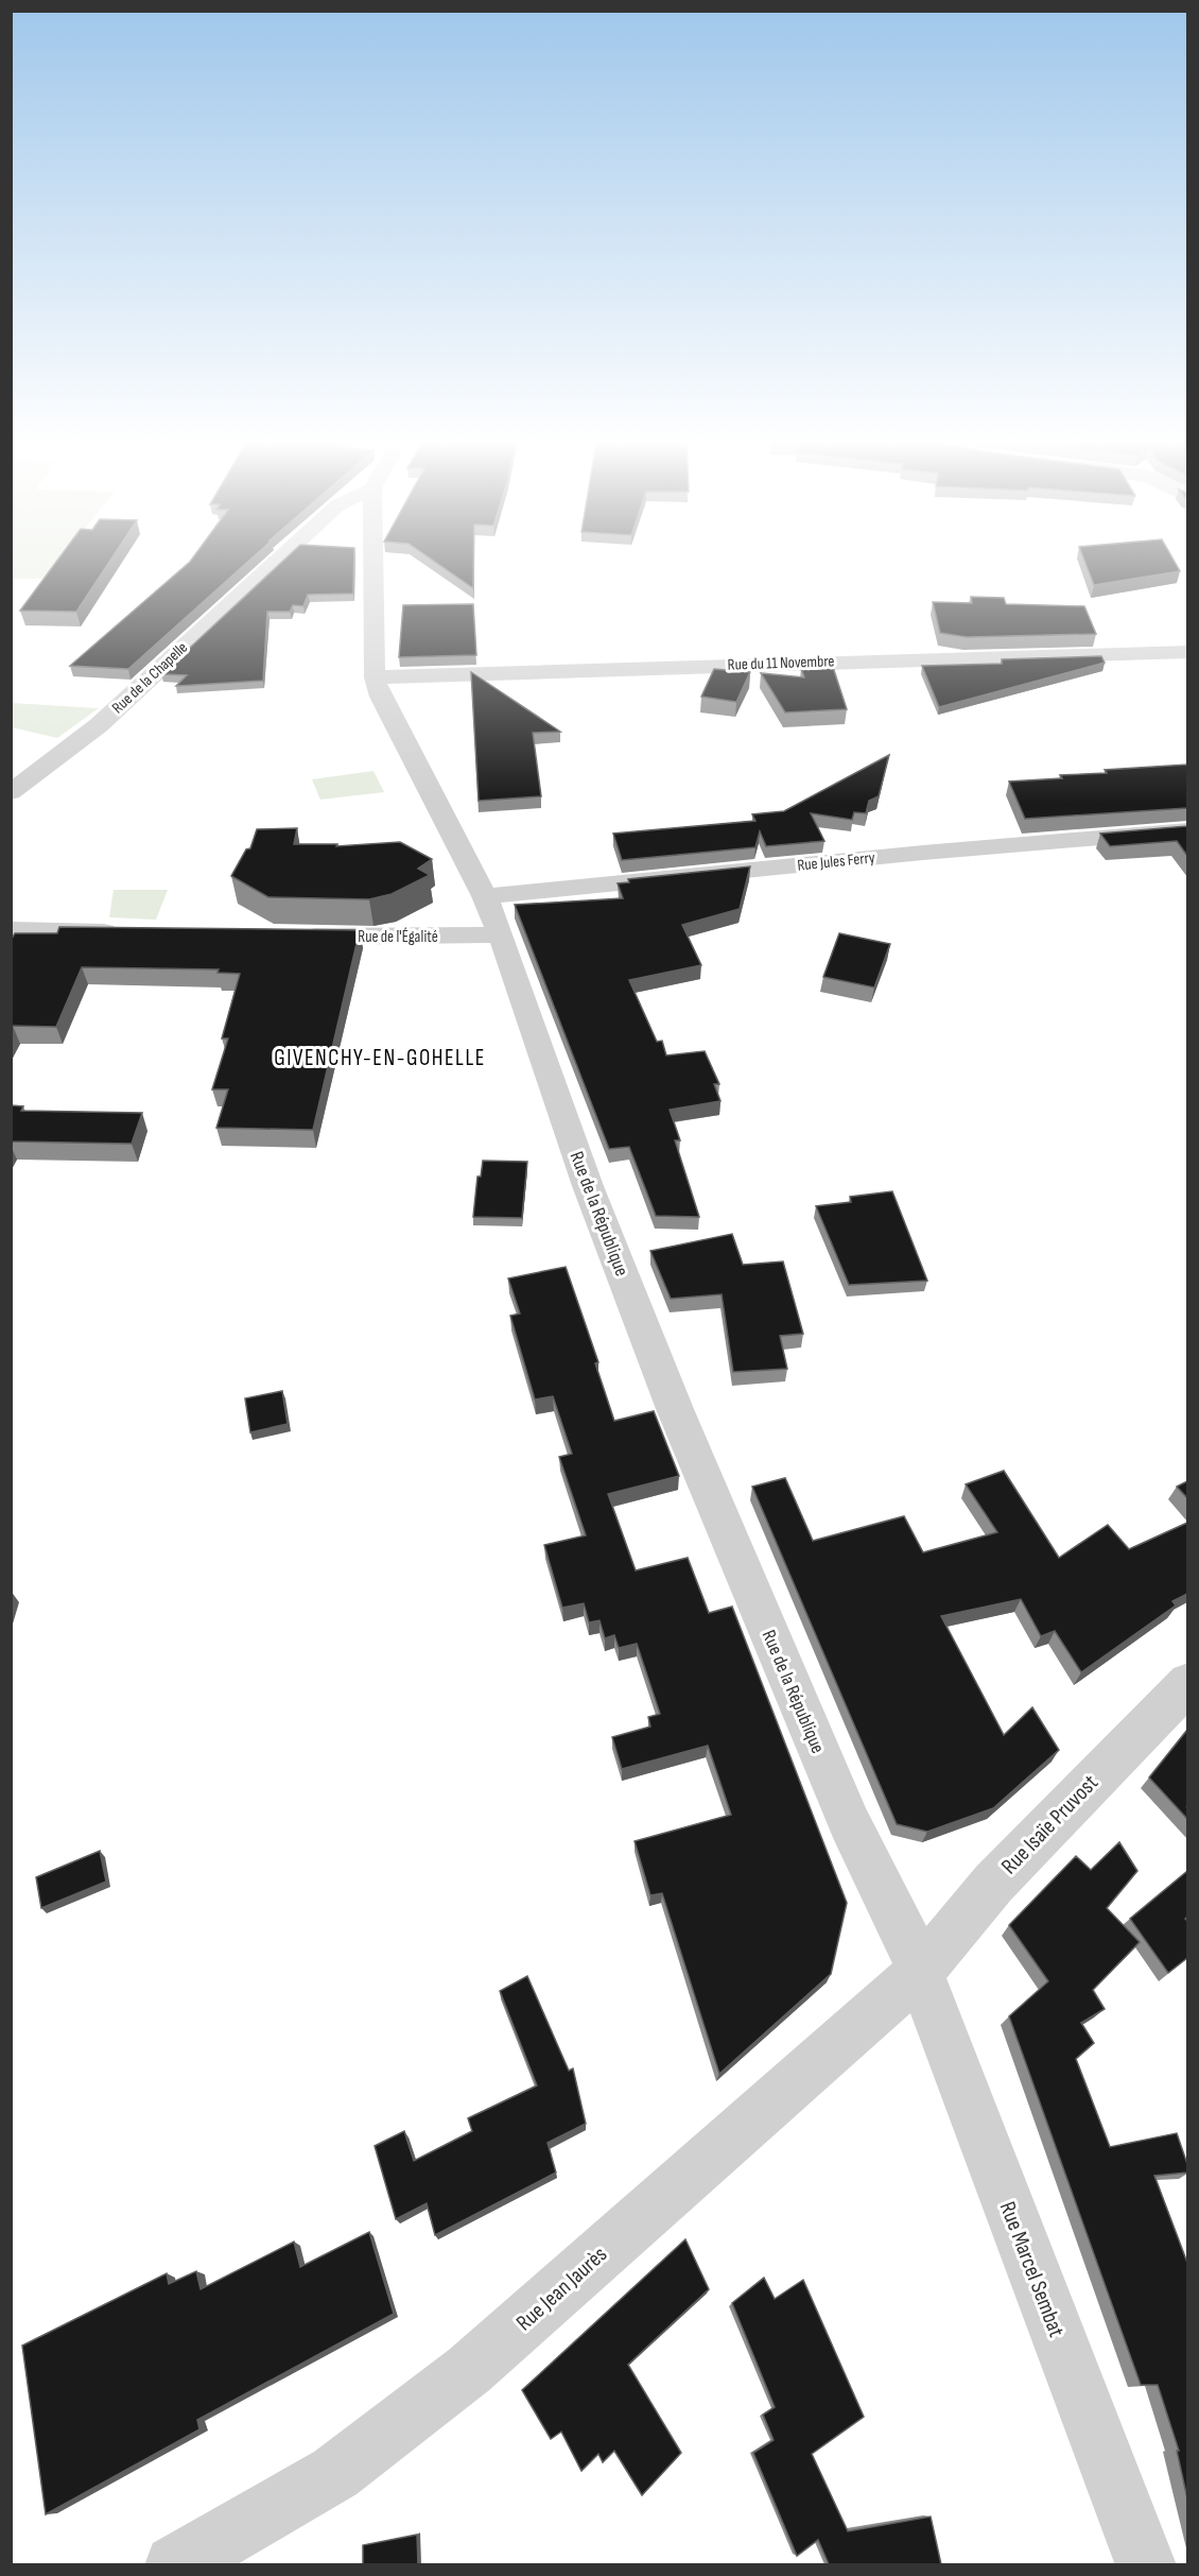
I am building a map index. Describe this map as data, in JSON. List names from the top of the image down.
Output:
{
  "streets": {
    "street": [
      "Rue du 11 Novembre",
      "Rue de la Chapelle",
      "Rue Jules Ferry",
      "Rue de l'Égalité",
      "Rue de la République",
      "Rue Isaïe Pruvost",
      "Rue Marcel Sembat",
      "Rue Jean Jaurès"
    ]
  },
  "crossings": [
    ["Rue du 11 Novembre", "Rue de la République"],
    ["Rue Jules Ferry", "Rue de la République"],
    ["Rue de l'Égalité", "Rue de la République"],
    ["Rue de la République", "Rue Isaïe Pruvost"],
    ["Rue de la République", "Rue Marcel Sembat"],
    ["Rue de la République", "Rue Jean Jaurès"],
    ["Rue Isaïe Pruvost", "Rue Marcel Sembat"],
    ["Rue Isaïe Pruvost", "Rue Jean Jaurès"],
    ["Rue Marcel Sembat", "Rue Jean Jaurès"]
  ],
  "districts": ["GIVENCHY-EN-GOHELLE"]
}
